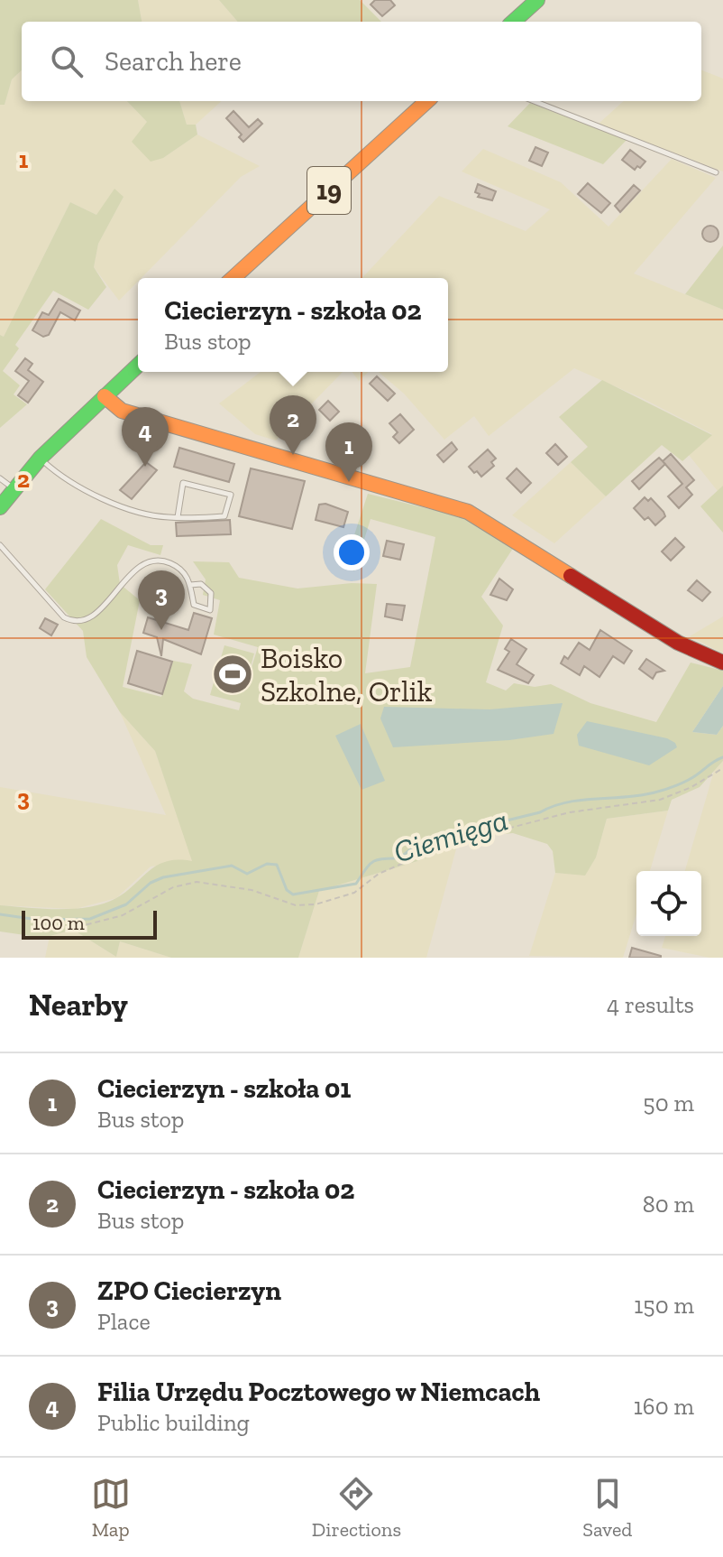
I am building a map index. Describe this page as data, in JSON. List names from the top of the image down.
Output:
{
  "streets": {
    "main road": ["19"]
  },
  "water": ["Ciemięga"],
  "places": {
    "sports": ["Boisko Szkolne, Orlik"]
  },
  "scale_bar": "100 m",
  "page": {
    "search": "Search here",
    "popup": ["Ciecierzyn - szkoła 02", "Bus stop"],
    "pins": [
      "2",
      "4",
      "1",
      "3"
    ],
    "scale": "100 m",
    "heading": ["Nearby", "4 results"],
    "list": [
      {
        "mark": "1",
        "name": "Ciecierzyn - szkoła 01",
        "note": "Bus stop",
        "value": "50 m"
      },
      {
        "mark": "2",
        "name": "Ciecierzyn - szkoła 02",
        "note": "Bus stop",
        "value": "80 m"
      },
      {
        "mark": "3",
        "name": "ZPO Ciecierzyn",
        "note": "Place",
        "value": "150 m"
      },
      {
        "mark": "4",
        "name": "Filia Urzędu Pocztowego w Niemcach",
        "note": "Public building",
        "value": "160 m"
      }
    ],
    "nav": ["Map", "Directions", "Saved"]
  },
  "grid": {
    "rows": ["1", "2", "3"]
  }
}
